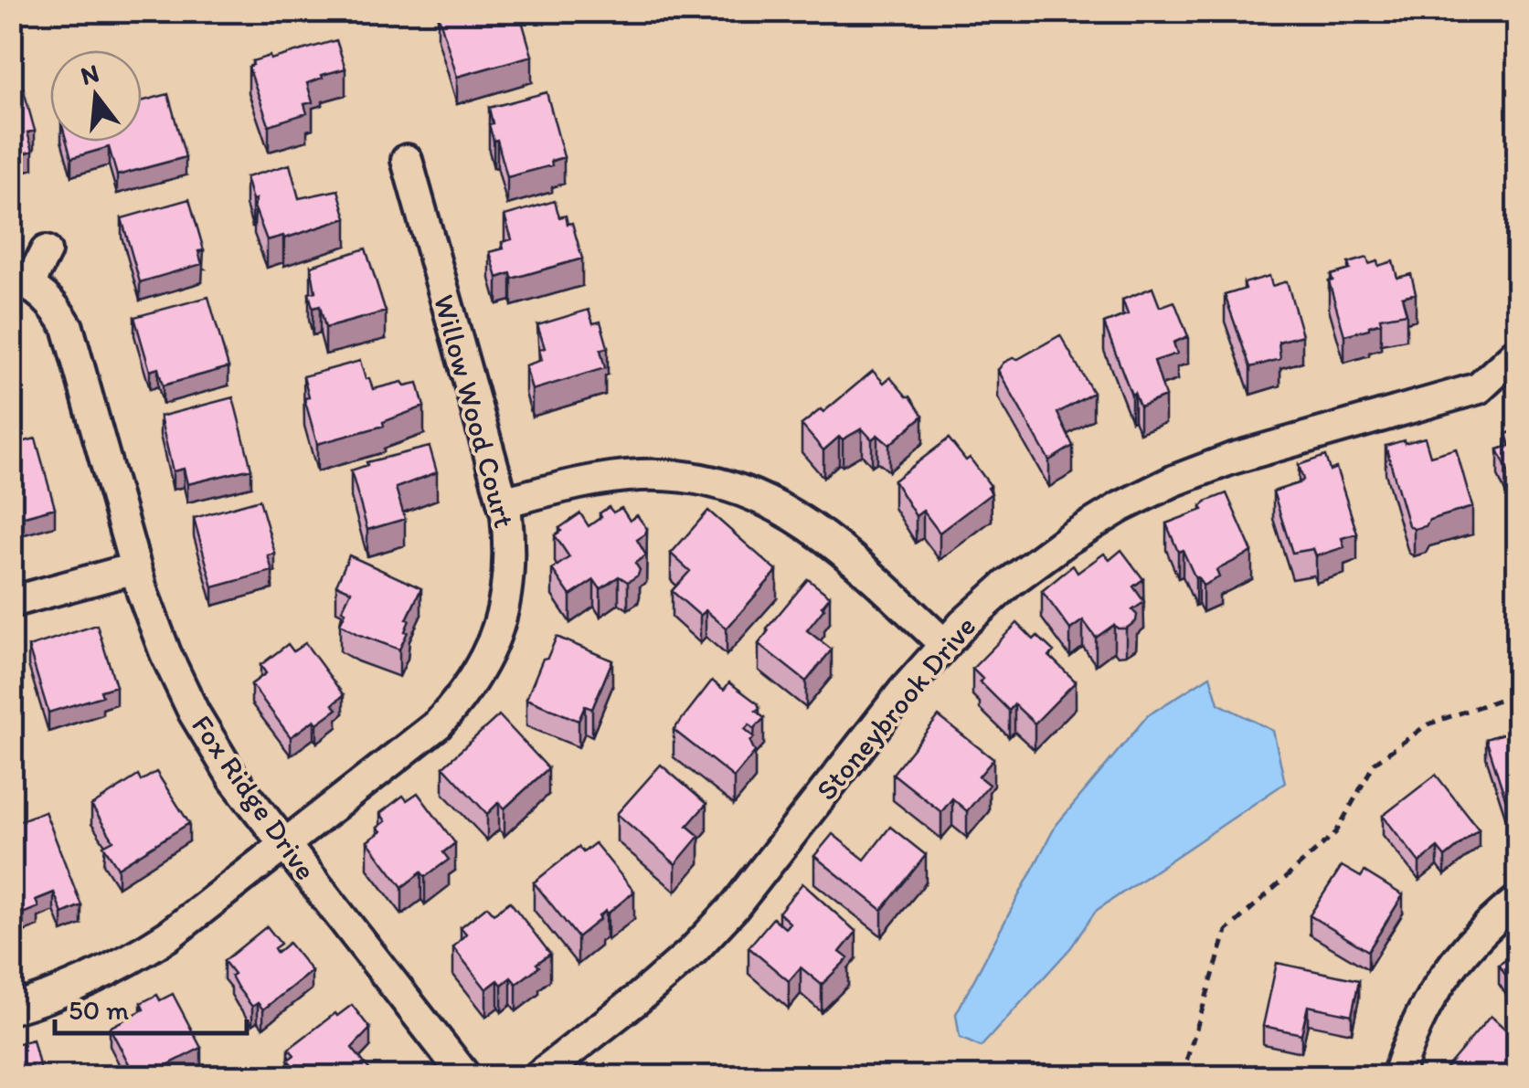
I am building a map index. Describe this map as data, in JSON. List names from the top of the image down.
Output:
{
  "streets": {
    "street": ["Willow Wood Court", "Stoneybrook Drive", "Fox Ridge Drive"]
  },
  "crossings": [
    ["Willow Wood Court", "Fox Ridge Drive"]
  ],
  "scale_bar": "50 m",
  "north": "top"
}
